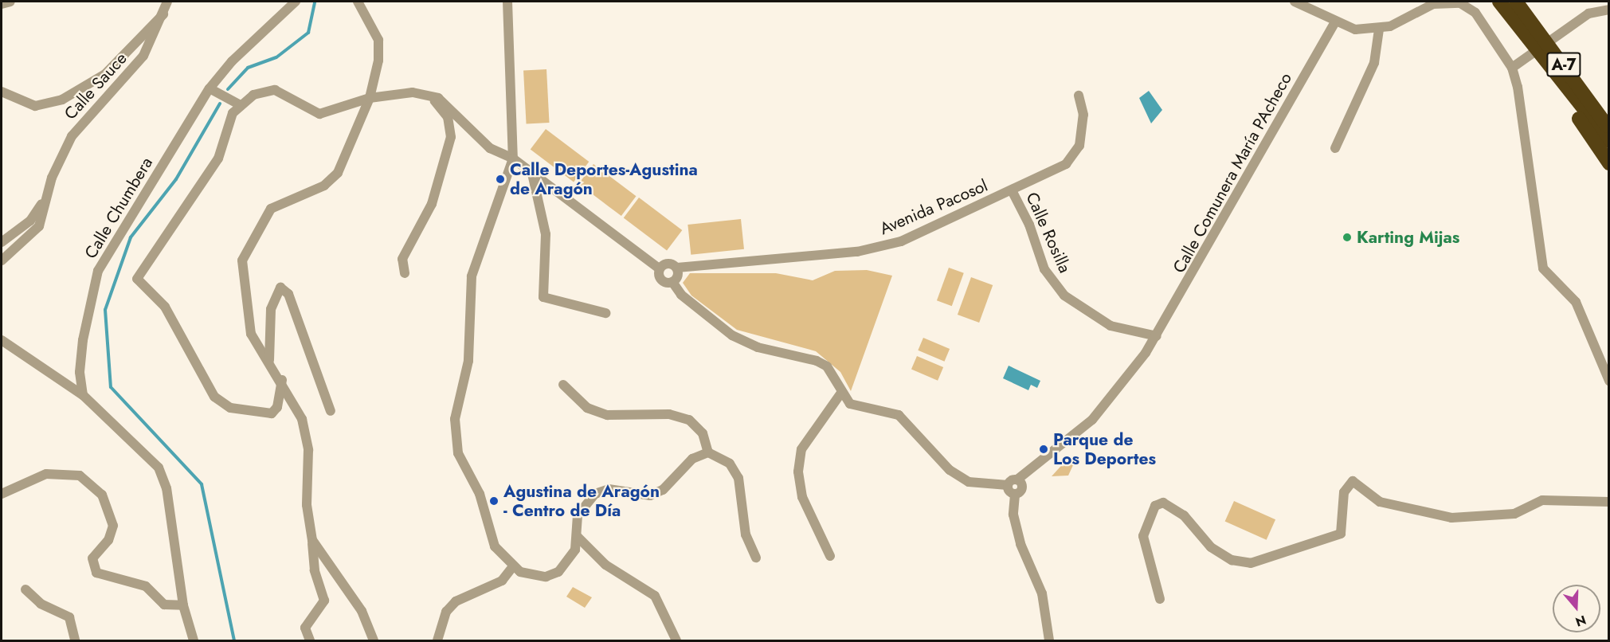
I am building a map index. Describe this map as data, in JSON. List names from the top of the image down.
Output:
{
  "streets": {
    "highway": ["A-7"],
    "street": [
      "Calle Sauce",
      "Calle Comunera María PAcheco",
      "Avenida Pacosol",
      "Calle Chumbera",
      "Calle Rosilla"
    ]
  },
  "crossings": [
    ["Calle Comunera María PAcheco", "Calle Rosilla"],
    ["Avenida Pacosol", "Calle Rosilla"]
  ],
  "places": [
    "Calle Deportes-Agustina de Aragón",
    "Karting Mijas",
    "Parque de Los Deportes",
    "Agustina de Aragón - Centro de Día"
  ],
  "north": "bottom"
}
